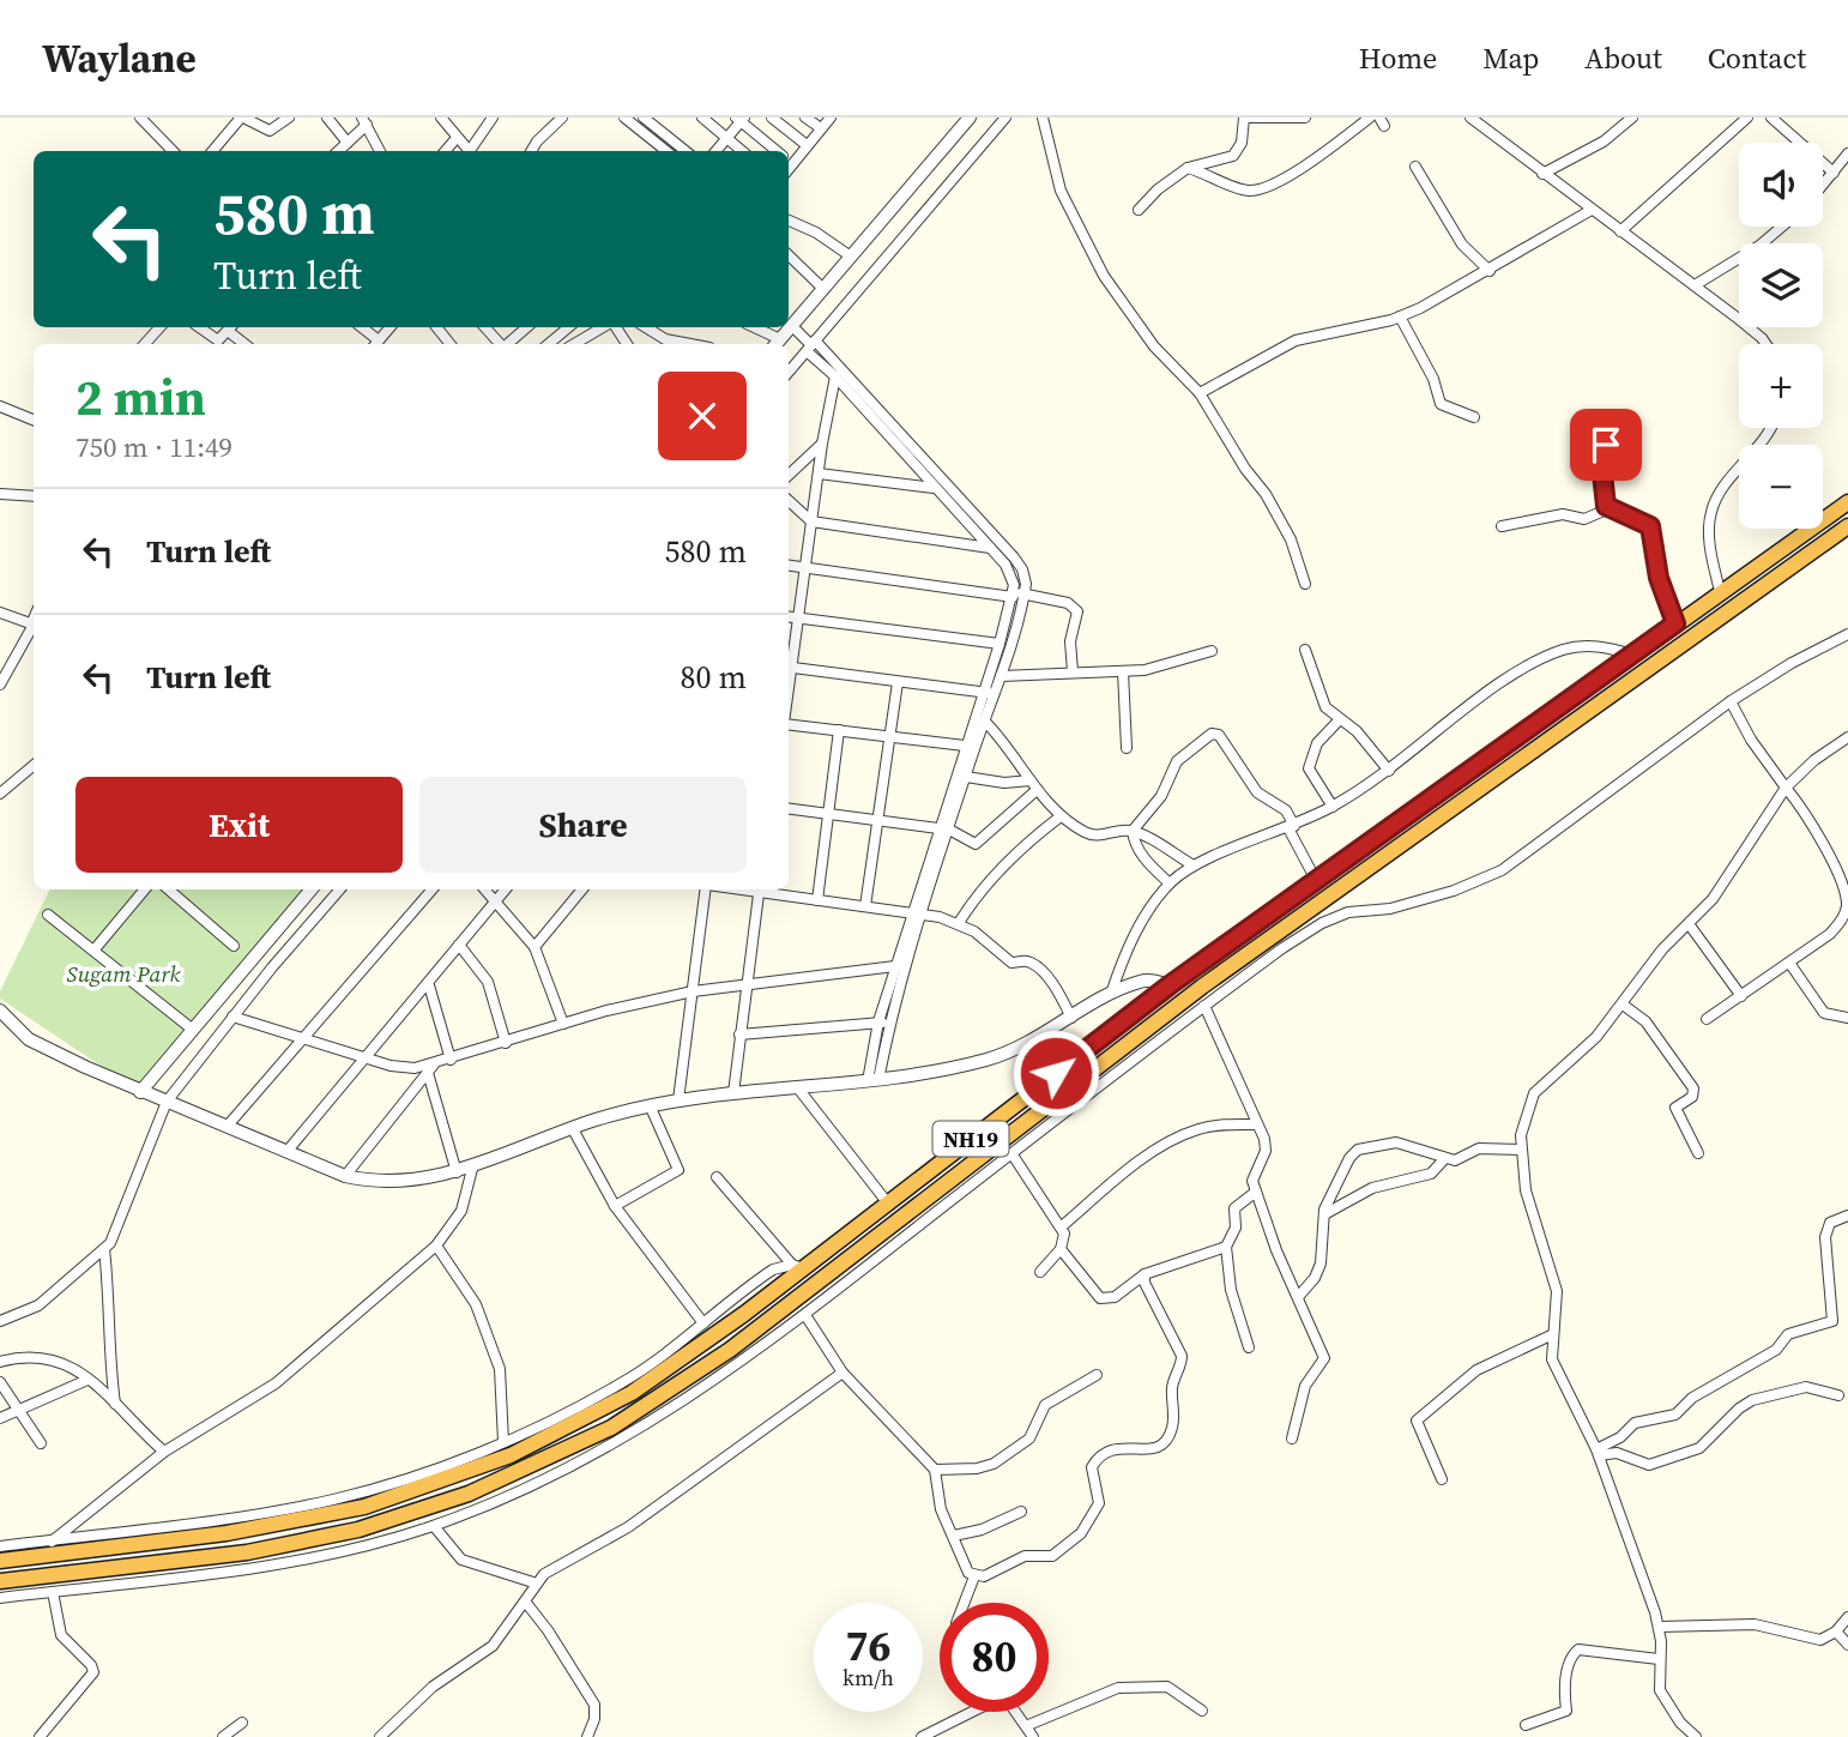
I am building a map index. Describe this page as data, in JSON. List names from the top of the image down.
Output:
{
  "streets": {
    "highway": ["NH19"]
  },
  "parks": ["Sugam Park"],
  "page": {
    "header": "Waylane",
    "nav": [
      "Home",
      "Map",
      "About",
      "Contact"
    ],
    "map_buttons": ["+", "−"],
    "turn": ["580 m", "Turn left"],
    "heading": ["2 min", "750 m · 11:49"],
    "list": [
      {
        "name": "Turn left",
        "value": "580 m"
      },
      {
        "name": "Turn left",
        "value": "80 m"
      }
    ],
    "buttons": ["Exit", "Share"],
    "speed": "76 km/h",
    "limit": "80"
  }
}
